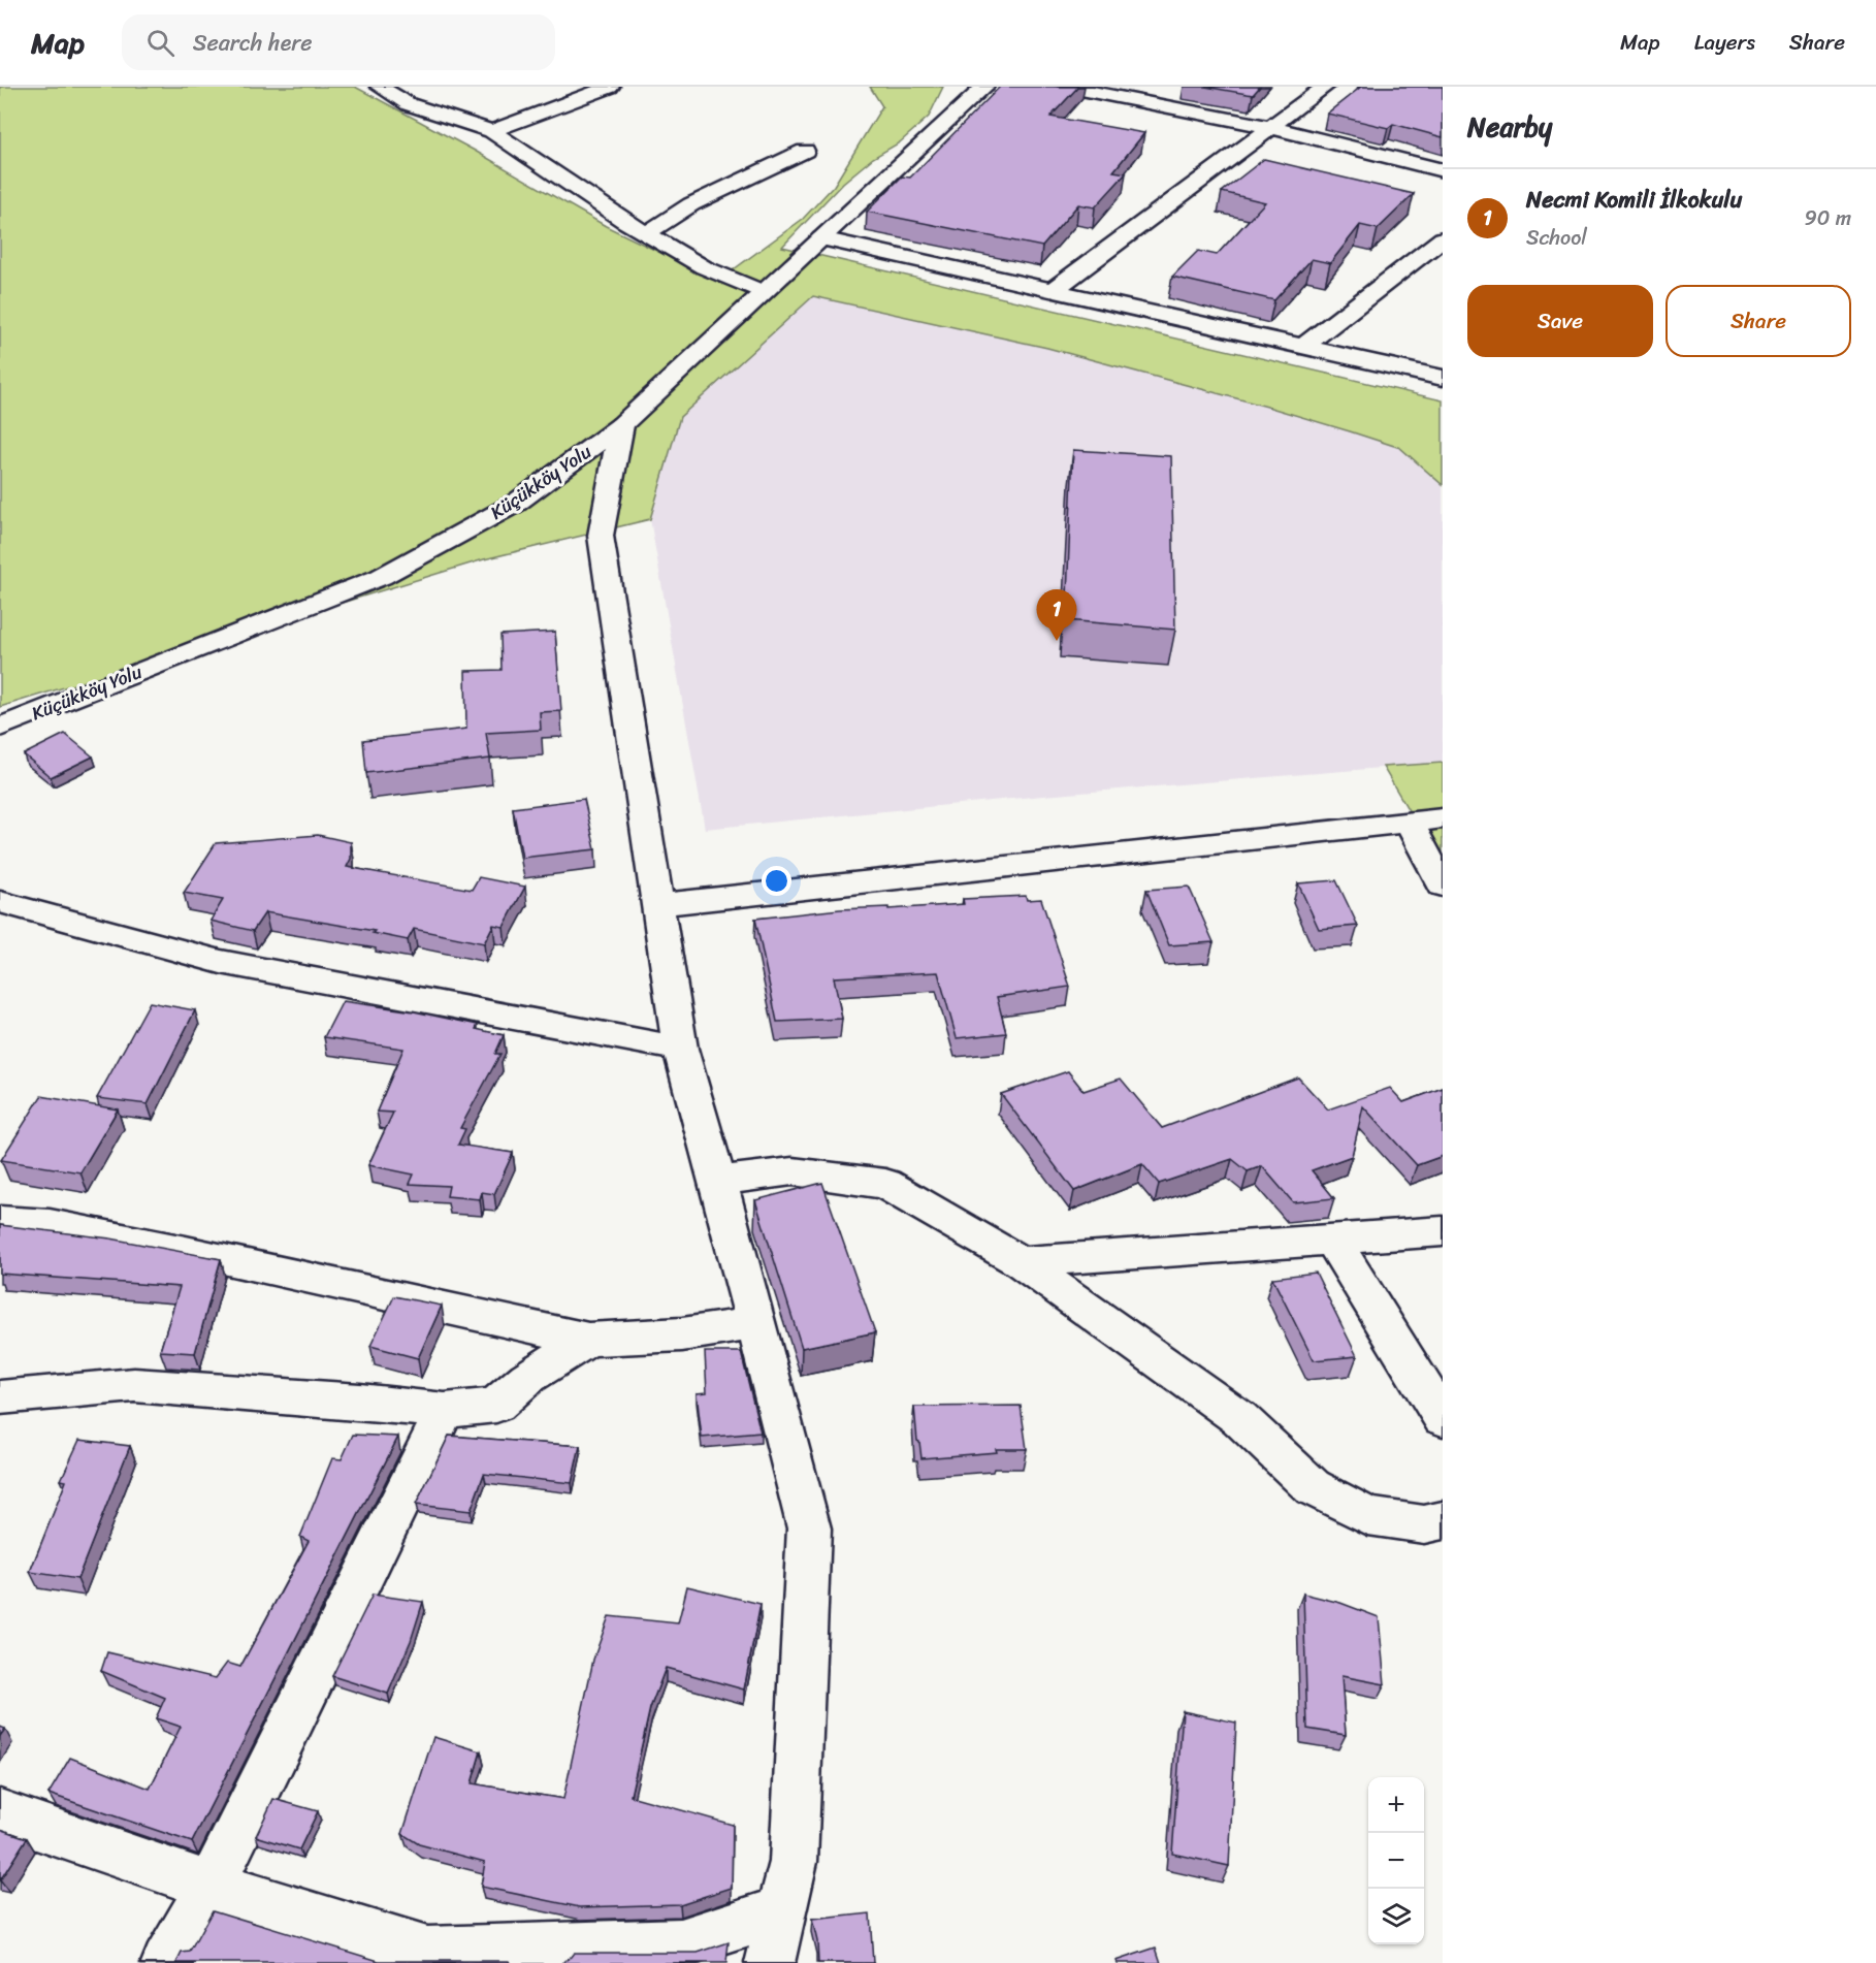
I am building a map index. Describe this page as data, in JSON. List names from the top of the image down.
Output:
{
  "streets": {
    "street": ["Küçükköy Yolu"]
  },
  "page": {
    "header": "Map",
    "search": "Search here",
    "nav": ["Map", "Layers", "Share"],
    "heading": "Nearby",
    "list": [
      {
        "mark": "1",
        "name": "Necmi Komili İlkokulu",
        "note": "School",
        "value": "90 m"
      }
    ],
    "buttons": ["Save", "Share"],
    "pins": "1",
    "map_buttons": ["+", "−"]
  }
}
